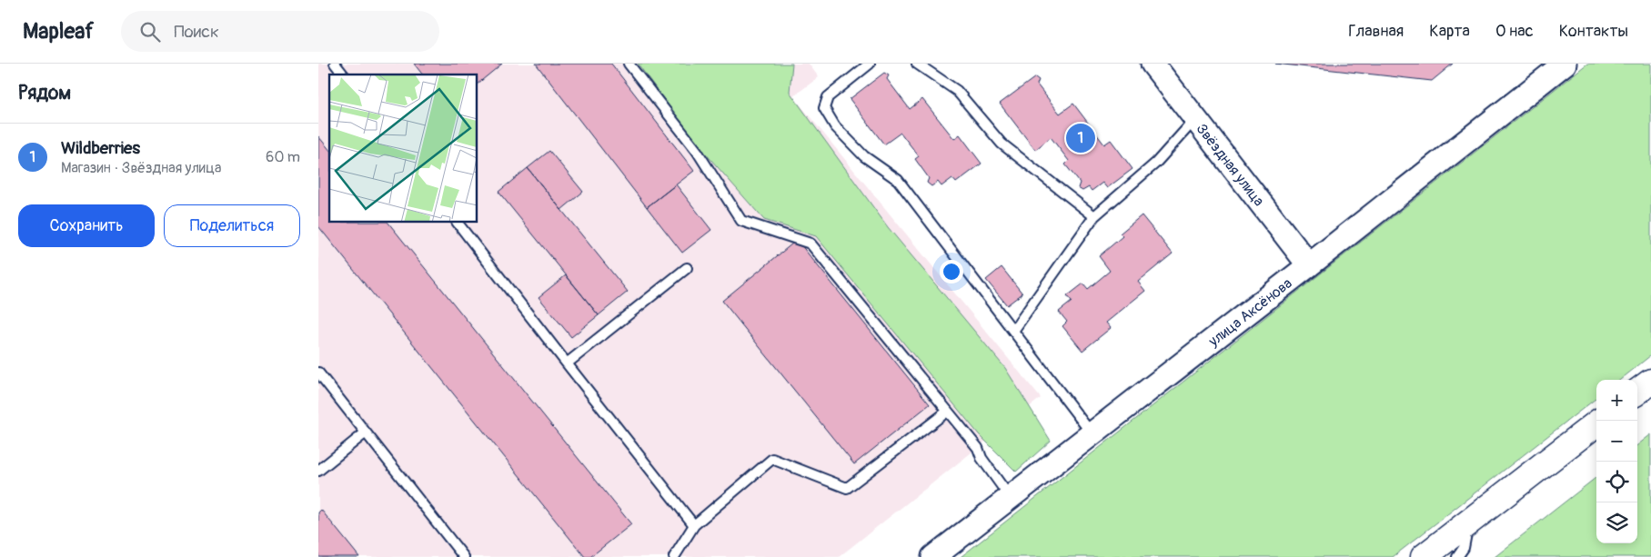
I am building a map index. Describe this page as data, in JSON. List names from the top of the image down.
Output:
{
  "streets": {
    "street": ["Звёздная улица", "улица Аксёнова"]
  },
  "crossings": [
    ["Звёздная улица", "улица Аксёнова"]
  ],
  "page": {
    "header": "Mapleaf",
    "search": "Поиск",
    "nav": [
      "Главная",
      "Карта",
      "О нас",
      "Контакты"
    ],
    "heading": "Рядом",
    "pins": "1",
    "list": [
      {
        "mark": "1",
        "name": "Wildberries",
        "note": "Магазин · Звёздная улица",
        "value": "60 m"
      }
    ],
    "buttons": ["Сохранить", "Поделиться"],
    "map_buttons": ["+", "−"]
  }
}
